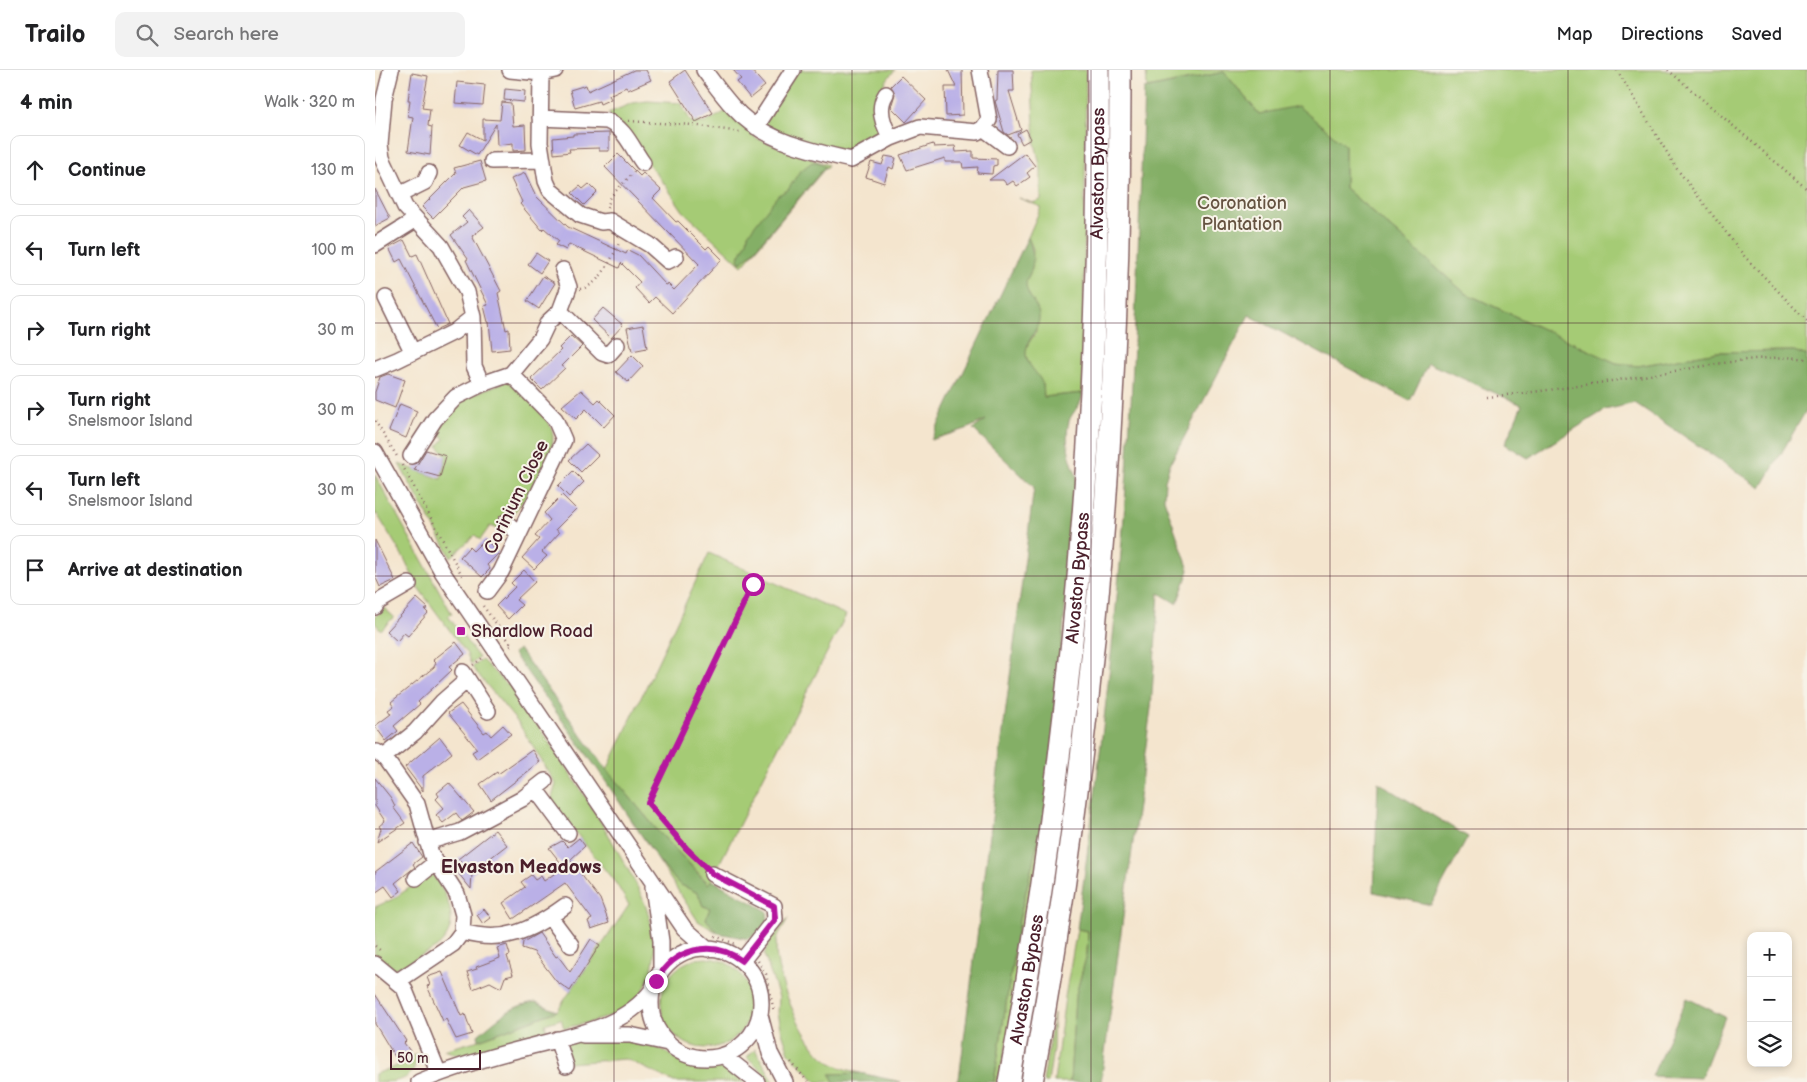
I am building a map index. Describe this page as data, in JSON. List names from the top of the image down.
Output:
{
  "streets": {
    "highway": ["Alvaston Bypass"],
    "street": ["Corinium Close"]
  },
  "districts": ["Elvaston Meadows"],
  "parks": ["Coronation Plantation"],
  "places": {
    "transit": ["Shardlow Road"]
  },
  "scale_bar": "50 m",
  "page": {
    "header": "Trailo",
    "search": "Search here",
    "nav": ["Map", "Directions", "Saved"],
    "heading": ["4 min", "Walk · 320 m"],
    "list": [
      ["Continue", "130 m"],
      ["Turn left", "100 m"],
      ["Turn right", "30 m"],
      ["Turn right", "Snelsmoor Island", "30 m"],
      ["Turn left", "Snelsmoor Island", "30 m"],
      "Arrive at destination"
    ],
    "map_buttons": ["+", "−"],
    "scale": "50 m"
  }
}
